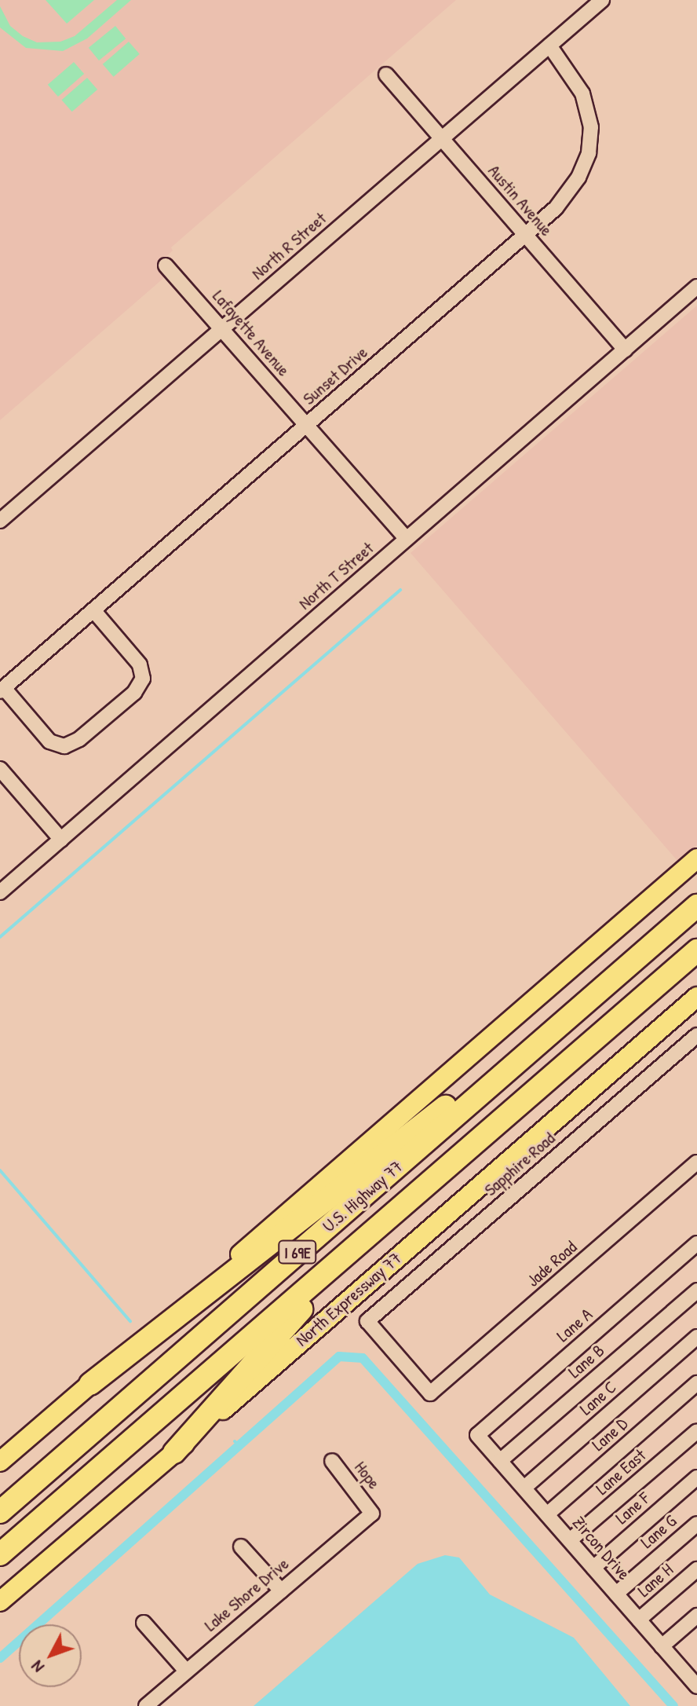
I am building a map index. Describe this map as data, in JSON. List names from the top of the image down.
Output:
{
  "streets": {
    "highway": ["U.S. Highway 77", "I 69E"],
    "main road": ["North Expressway 77"],
    "street": [
      "Austin Avenue",
      "North R Street",
      "Lafayette Avenue",
      "Sunset Drive",
      "North T Street",
      "Sapphire Road",
      "Jade Road",
      "Lane A",
      "Lane B",
      "Lane C",
      "Lane D",
      "Lane East",
      "Hope",
      "Lane F",
      "Lane G",
      "Zircon Drive",
      "Lane H",
      "Lake Shore Drive"
    ]
  },
  "crossings": [
    ["Austin Avenue", "North R Street"],
    ["Austin Avenue", "Sunset Drive"],
    ["Austin Avenue", "North T Street"],
    ["North R Street", "Lafayette Avenue"],
    ["North R Street", "Sunset Drive"],
    ["Lafayette Avenue", "Sunset Drive"],
    ["Lafayette Avenue", "North T Street"],
    ["Sapphire Road", "Jade Road"],
    ["Lane A", "Zircon Drive"],
    ["Lane B", "Zircon Drive"],
    ["Lane C", "Zircon Drive"],
    ["Lane D", "Zircon Drive"],
    ["Lane East", "Zircon Drive"],
    ["Hope", "Lake Shore Drive"],
    ["Lane F", "Zircon Drive"],
    ["Lane G", "Zircon Drive"],
    ["Zircon Drive", "Lane H"]
  ],
  "north": "bottom left"
}
